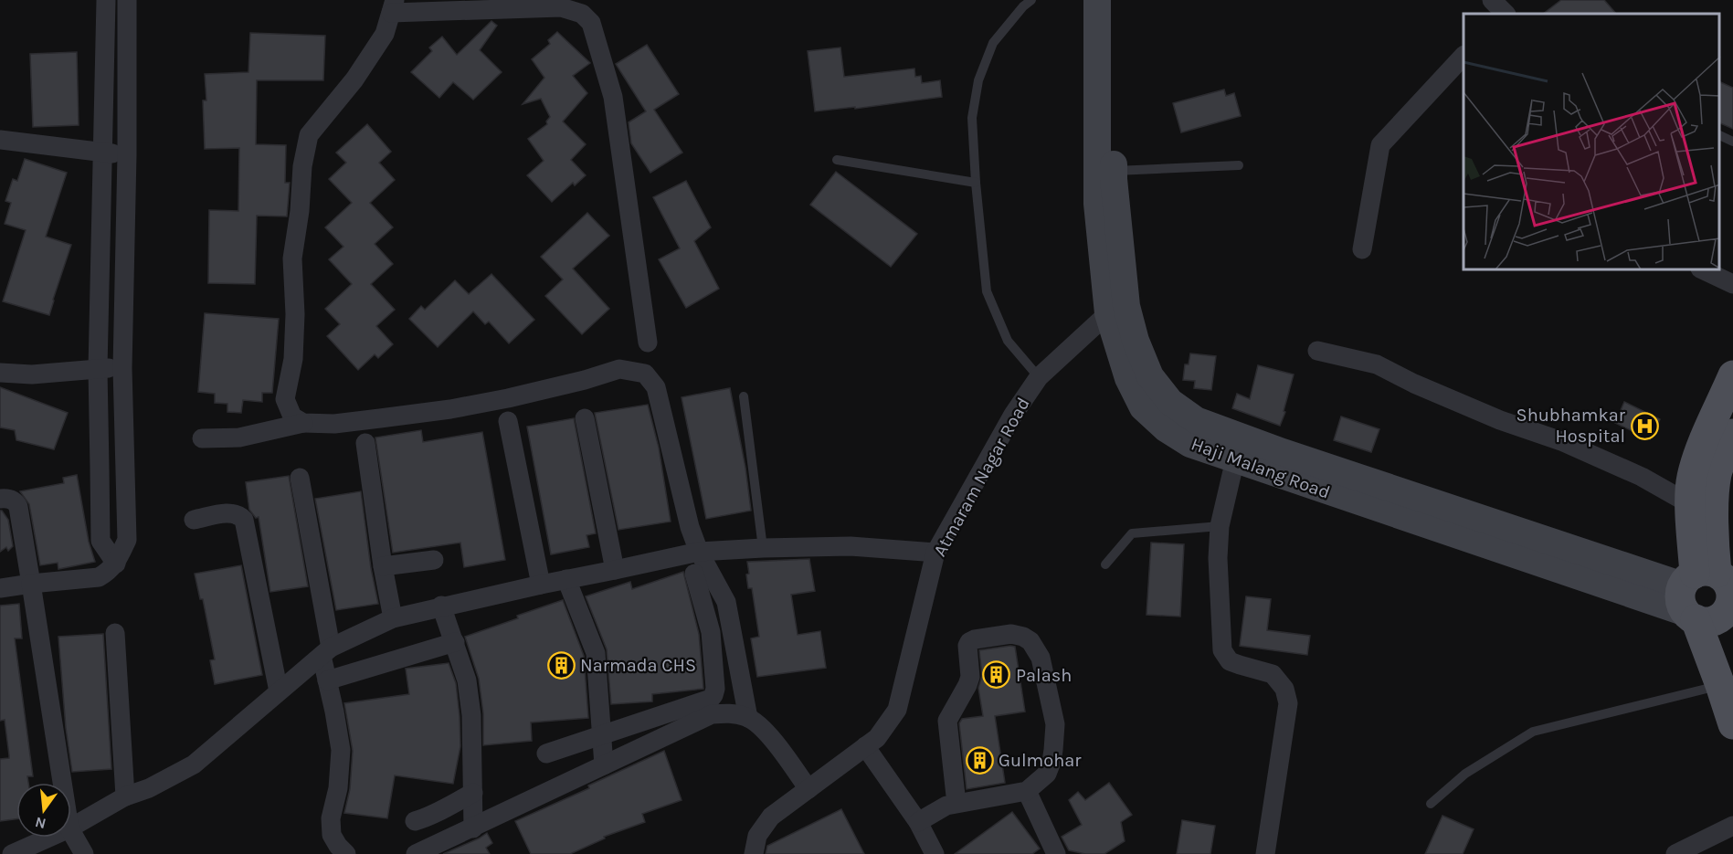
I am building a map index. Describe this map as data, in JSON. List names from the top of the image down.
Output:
{
  "streets": {
    "main road": ["Haji Malang Road"],
    "street": ["Atmaram Nagar Road"]
  },
  "crossings": [
    ["Haji Malang Road", "Atmaram Nagar Road"]
  ],
  "places": {
    "hospital": ["Shubhamkar Hospital"],
    "building": ["Narmada CHS", "Palash", "Gulmohar"]
  },
  "north": "bottom"
}
